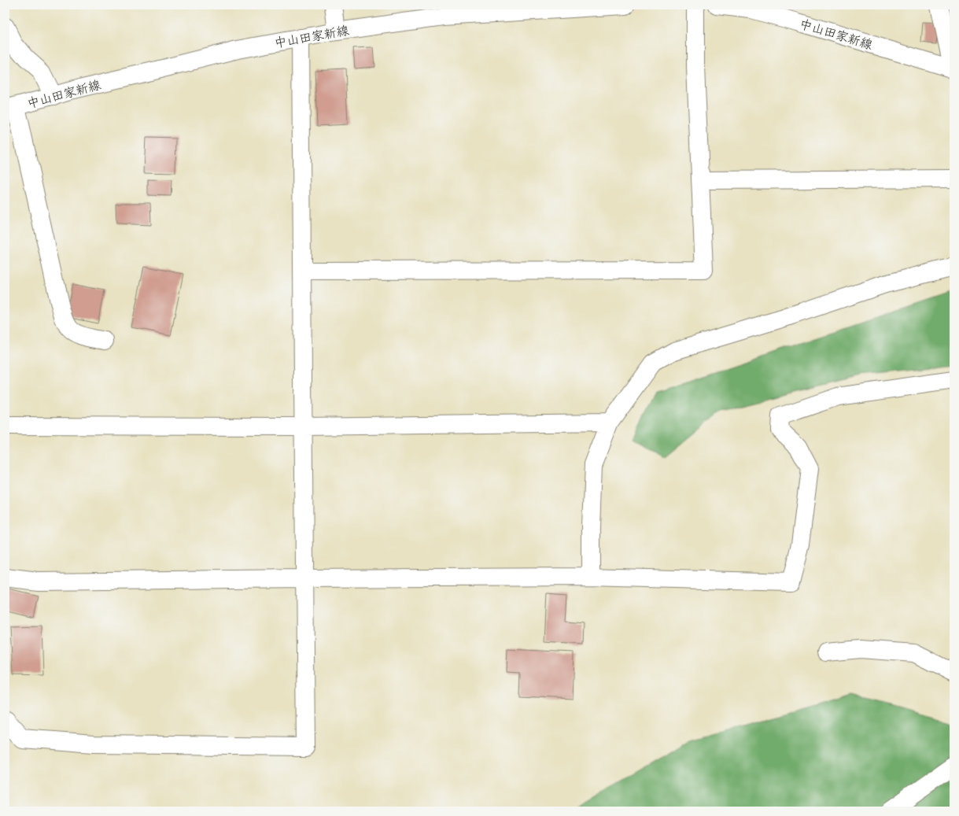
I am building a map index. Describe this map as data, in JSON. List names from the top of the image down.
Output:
{
  "streets": {
    "street": ["中山田家新線"]
  }
}
